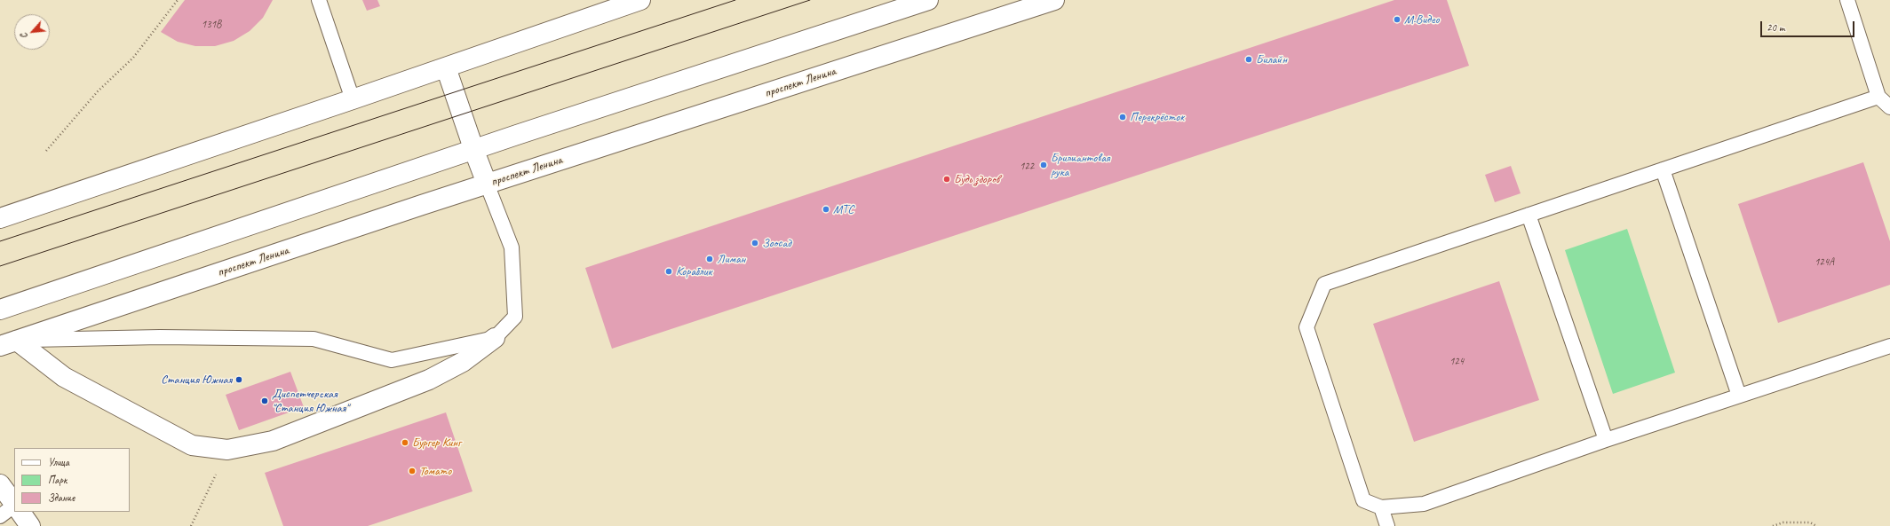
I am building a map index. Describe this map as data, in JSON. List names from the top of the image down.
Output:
{
  "streets": {
    "main road": ["проспект Ленина"]
  },
  "places": [
    "М.Видео",
    "Билайн",
    "Перекрёсток",
    "Брилиантовая рука",
    "Будь здоров",
    "МТС",
    "Зоосад",
    "Лиман",
    "Кораблик",
    "Станция Южная",
    "Диспетчерская \"Станция Южная\"",
    "Бургер Кинг",
    "Томато"
  ],
  "house_numbers": [
    "131В",
    "122",
    "124А",
    "124"
  ],
  "legend": ["Улица", "Парк", "Здание"],
  "scale_bar": "20 m",
  "north": "bottom left"
}
